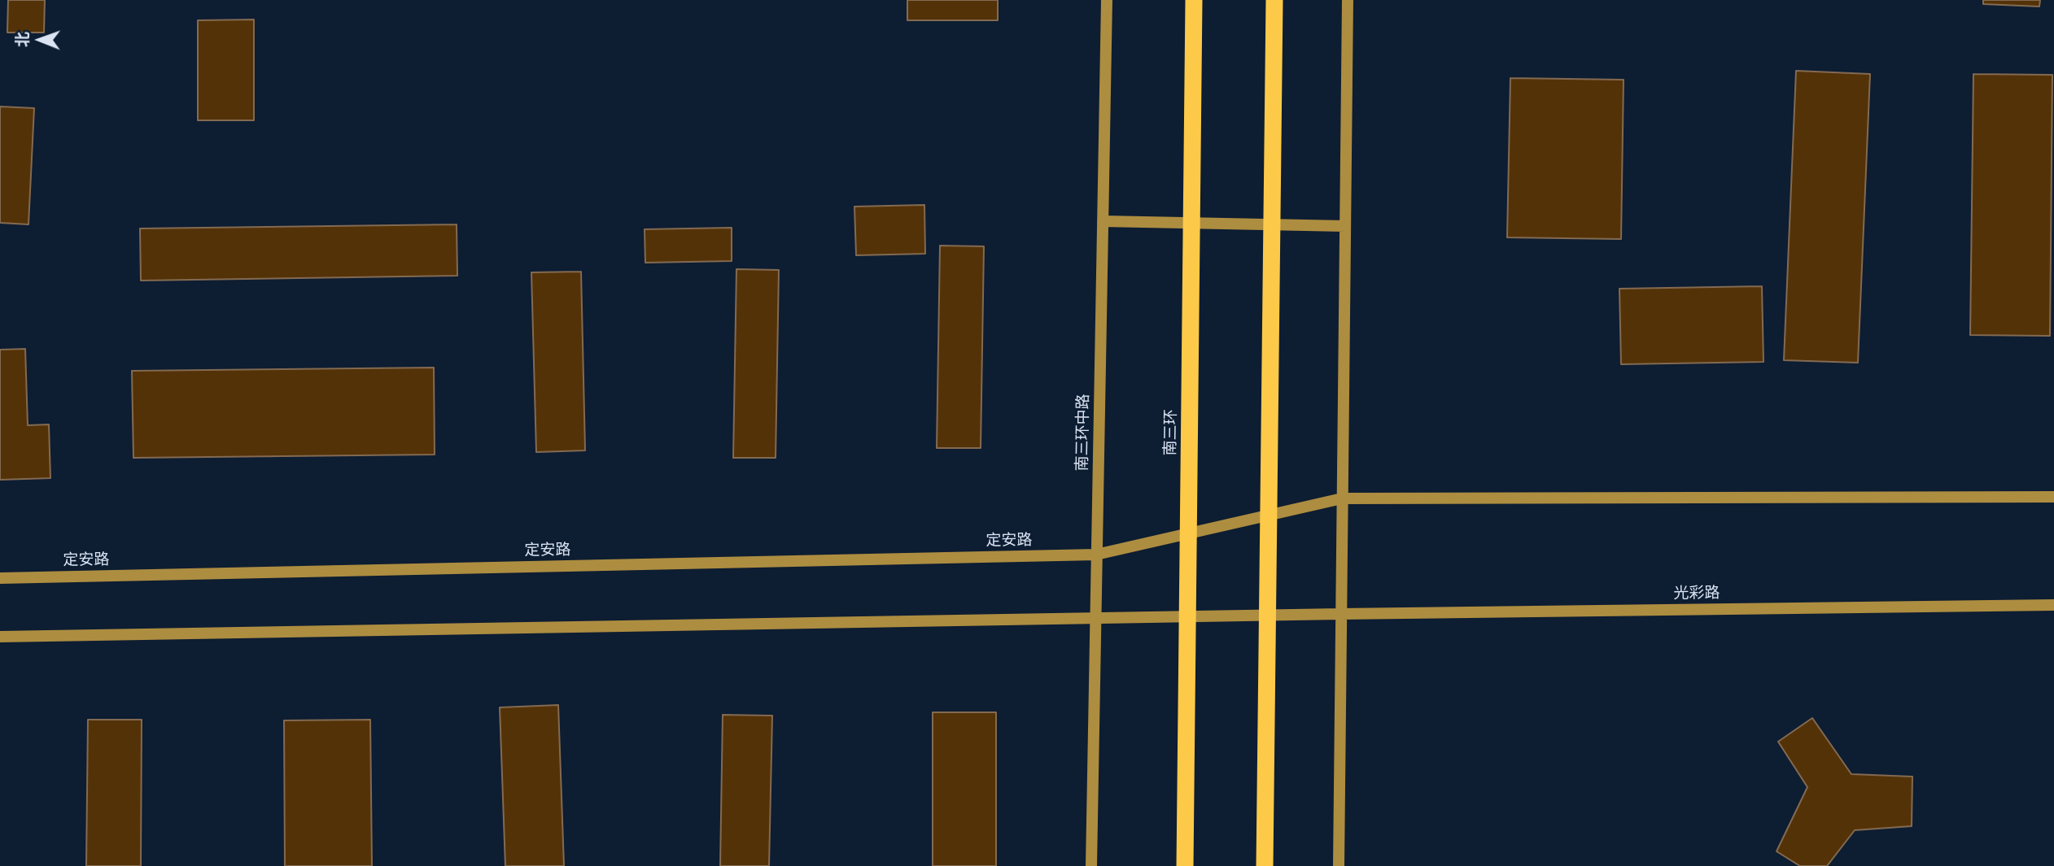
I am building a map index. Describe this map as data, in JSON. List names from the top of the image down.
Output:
{
  "streets": {
    "highway": ["南三环"],
    "street": ["南三环中路", "定安路", "光彩路"]
  },
  "crossings": [
    ["南三环中路", "定安路"],
    ["南三环中路", "光彩路"]
  ],
  "north": "left"
}
